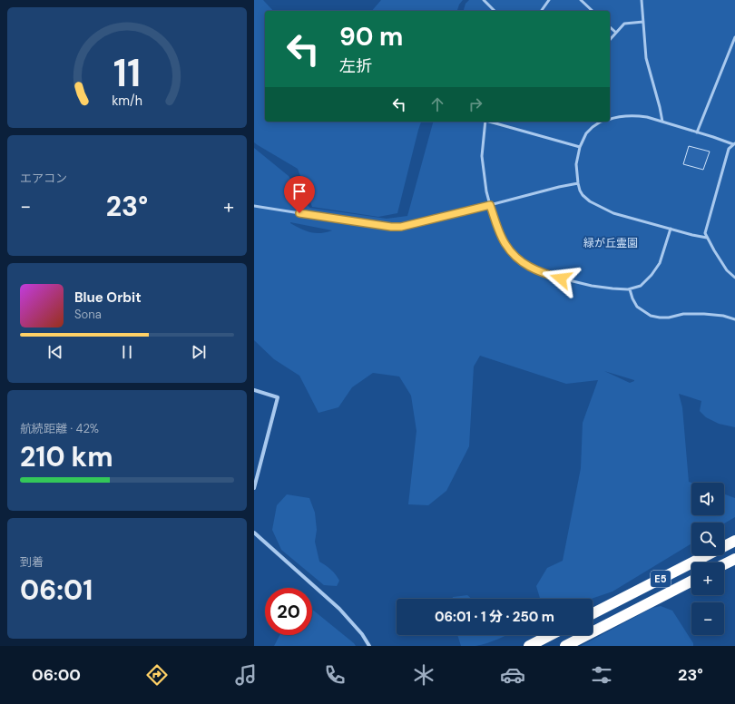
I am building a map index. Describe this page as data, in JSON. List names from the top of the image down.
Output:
{
  "streets": {
    "highway": ["E5"]
  },
  "parks": ["緑が丘霊園"],
  "page": {
    "turn": ["90 m", "左折"],
    "tile": [
      "エアコン",
      ["航続距離 · 42%", "210 km"],
      ["到着", "06:01"]
    ],
    "heat": ["−", "23°", "+"],
    "song": ["Blue Orbit", "Sona"],
    "map_buttons": ["+", "−"],
    "limit": "20",
    "trip": "06:01 · 1 分 · 250 m",
    "tabs": ["06:00", "23°"],
    "gauge": ["11", "km/h"]
  }
}
